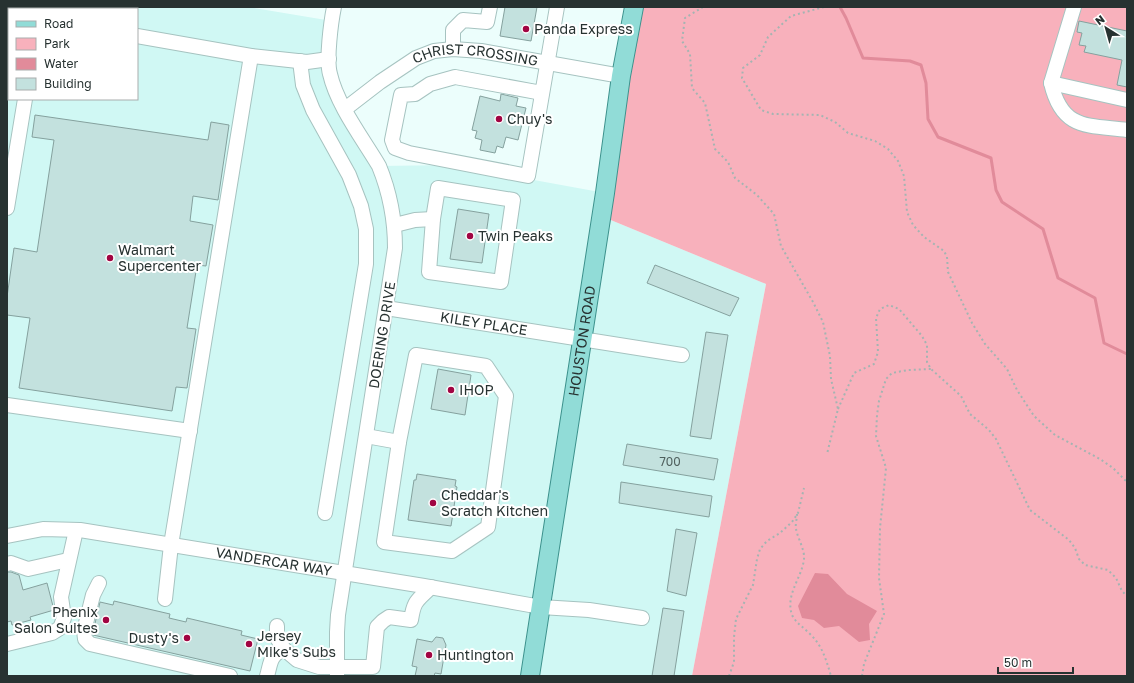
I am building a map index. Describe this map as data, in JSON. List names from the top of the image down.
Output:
{
  "streets": {
    "main road": ["HOUSTON ROAD"],
    "street": [
      "CHRIST CROSSING",
      "KILEY PLACE",
      "DOERING DRIVE",
      "VANDERCAR WAY"
    ]
  },
  "crossings": [
    ["CHRIST CROSSING", "DOERING DRIVE"],
    ["CHRIST CROSSING", "HOUSTON ROAD"],
    ["KILEY PLACE", "DOERING DRIVE"],
    ["KILEY PLACE", "HOUSTON ROAD"],
    ["DOERING DRIVE", "VANDERCAR WAY"],
    ["HOUSTON ROAD", "VANDERCAR WAY"]
  ],
  "places": [
    "Panda Express",
    "Chuy's",
    "Twin Peaks",
    "Walmart Supercenter",
    "IHOP",
    "Cheddar's Scratch Kitchen",
    "Phenix Salon Suites",
    "Dusty's",
    "Jersey Mike's Subs",
    "Huntington"
  ],
  "house_numbers": ["700"],
  "legend": [
    "Road",
    "Park",
    "Water",
    "Building"
  ],
  "scale_bar": "50 m",
  "north": "top left"
}
